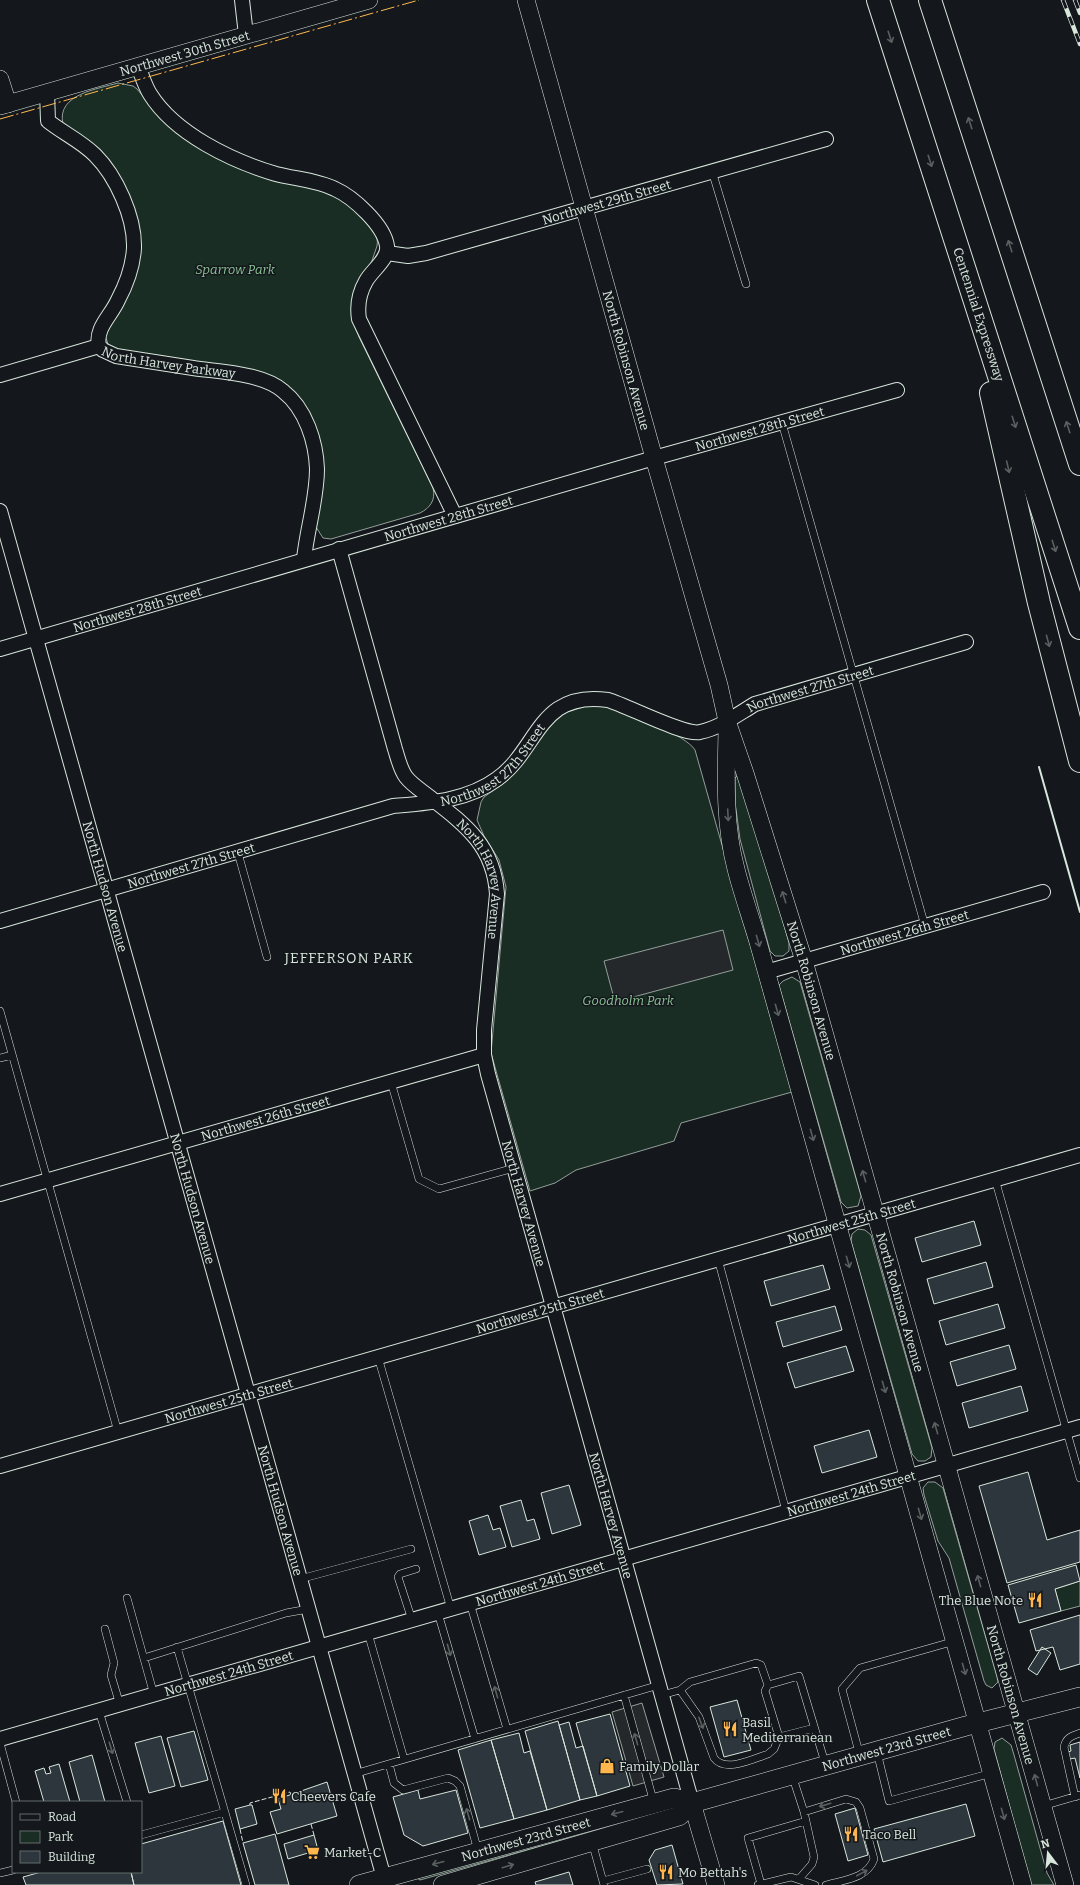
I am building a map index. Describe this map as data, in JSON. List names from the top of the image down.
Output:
{
  "streets": {
    "highway": ["Centennial Expressway"],
    "main road": ["Northwest 23rd Street"],
    "street": [
      "Northwest 30th Street",
      "Northwest 29th Street",
      "North Harvey Parkway",
      "North Robinson Avenue",
      "Northwest 28th Street",
      "Northwest 27th Street",
      "North Harvey Avenue",
      "North Hudson Avenue",
      "Northwest 26th Street",
      "Northwest 25th Street",
      "Northwest 24th Street"
    ]
  },
  "crossings": [
    ["Northwest 30th Street", "North Harvey Parkway"],
    ["Northwest 29th Street", "North Robinson Avenue"],
    ["North Harvey Parkway", "Northwest 28th Street"],
    ["North Robinson Avenue", "Northwest 28th Street"],
    ["North Robinson Avenue", "Northwest 27th Street"],
    ["North Robinson Avenue", "Northwest 26th Street"],
    ["North Robinson Avenue", "Northwest 25th Street"],
    ["North Robinson Avenue", "Northwest 24th Street"],
    ["North Robinson Avenue", "Northwest 23rd Street"],
    ["Northwest 28th Street", "North Harvey Avenue"],
    ["Northwest 28th Street", "North Hudson Avenue"],
    ["Northwest 27th Street", "North Harvey Avenue"],
    ["Northwest 27th Street", "North Hudson Avenue"],
    ["North Harvey Avenue", "Northwest 26th Street"],
    ["North Harvey Avenue", "Northwest 25th Street"],
    ["North Harvey Avenue", "Northwest 24th Street"],
    ["North Harvey Avenue", "Northwest 23rd Street"],
    ["North Hudson Avenue", "Northwest 26th Street"],
    ["North Hudson Avenue", "Northwest 25th Street"],
    ["North Hudson Avenue", "Northwest 24th Street"],
    ["North Hudson Avenue", "Northwest 23rd Street"]
  ],
  "districts": ["JEFFERSON PARK"],
  "parks": ["Sparrow Park", "Goodholm Park"],
  "places": {
    "restaurant": [
      "The Blue Note",
      "Basil Mediterranean",
      "Cheevers Cafe",
      "Taco Bell",
      "Mo Bettah's"
    ],
    "shop": ["Family Dollar"],
    "supermarket": ["Market-C"]
  },
  "legend": ["Road", "Park", "Building"],
  "north": "top"
}
